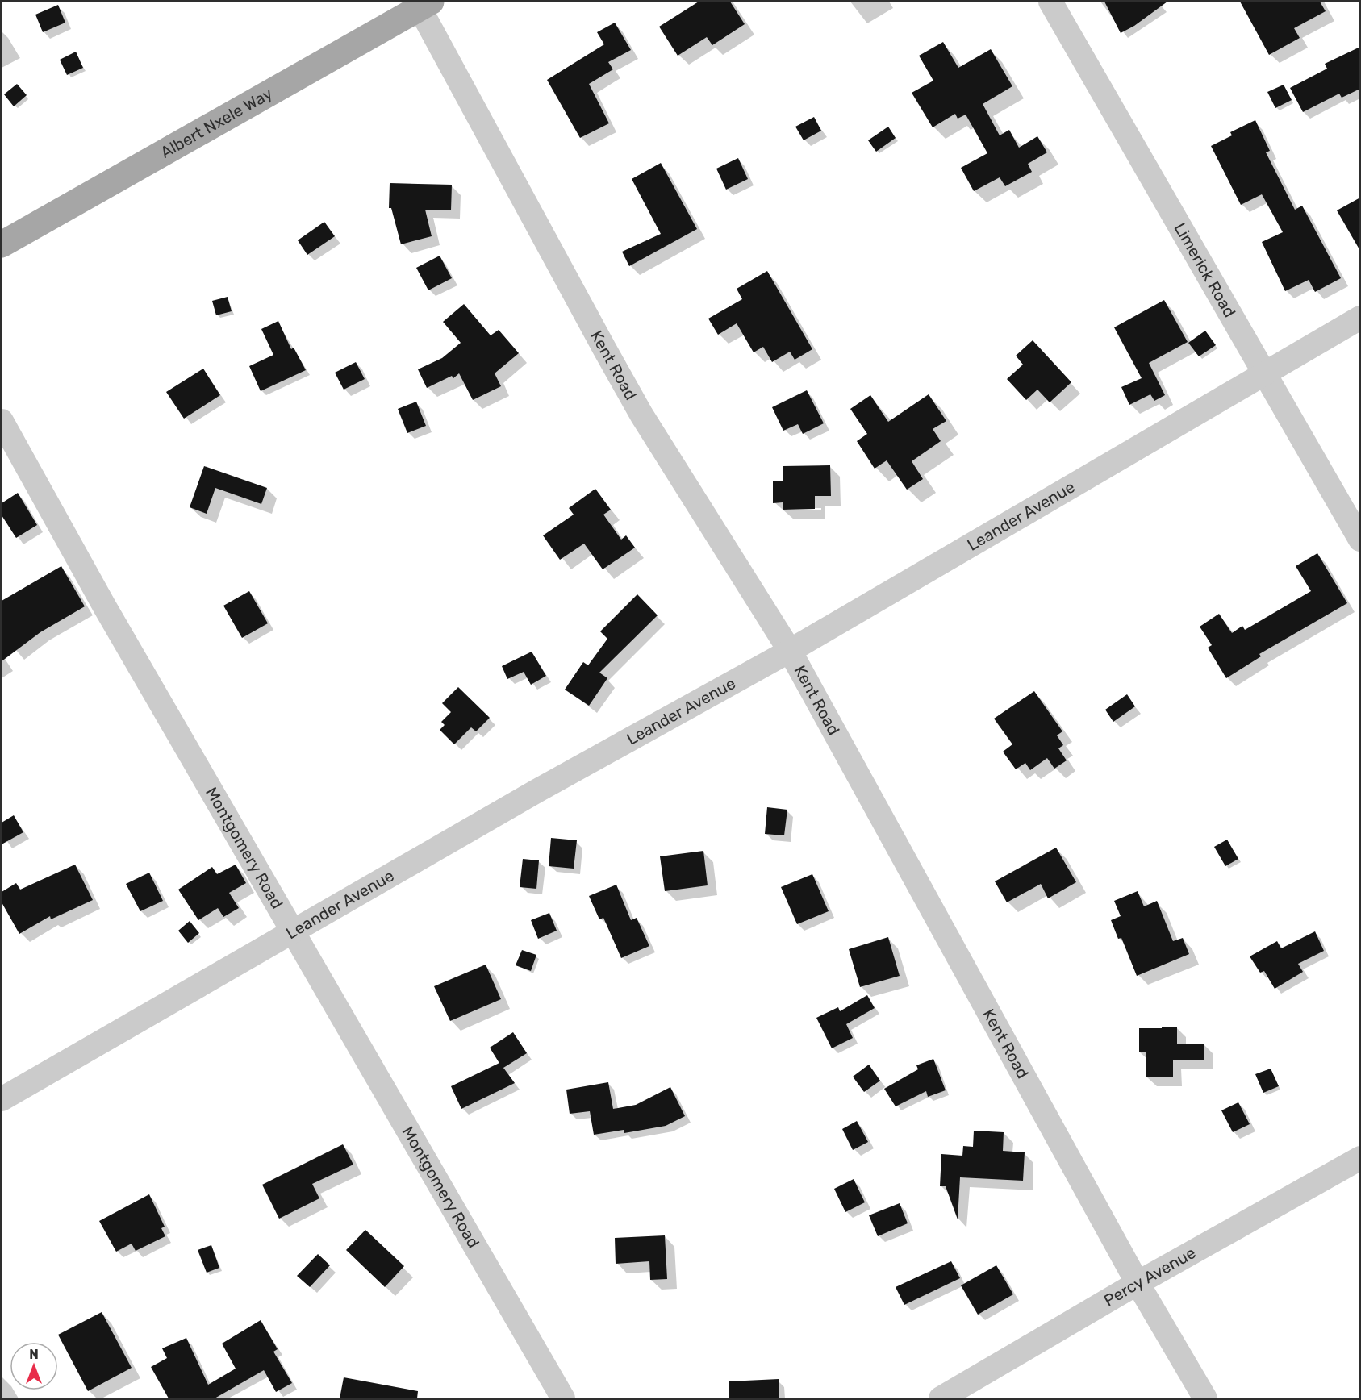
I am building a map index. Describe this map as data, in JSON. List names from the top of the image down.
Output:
{
  "streets": {
    "main road": ["Albert Nxele Way"],
    "street": [
      "Limerick Road",
      "Kent Road",
      "Leander Avenue",
      "Montgomery Road",
      "Percy Avenue"
    ]
  },
  "crossings": [
    ["Albert Nxele Way", "Kent Road"],
    ["Limerick Road", "Leander Avenue"],
    ["Kent Road", "Leander Avenue"],
    ["Kent Road", "Percy Avenue"],
    ["Leander Avenue", "Montgomery Road"]
  ],
  "north": "top"
}
